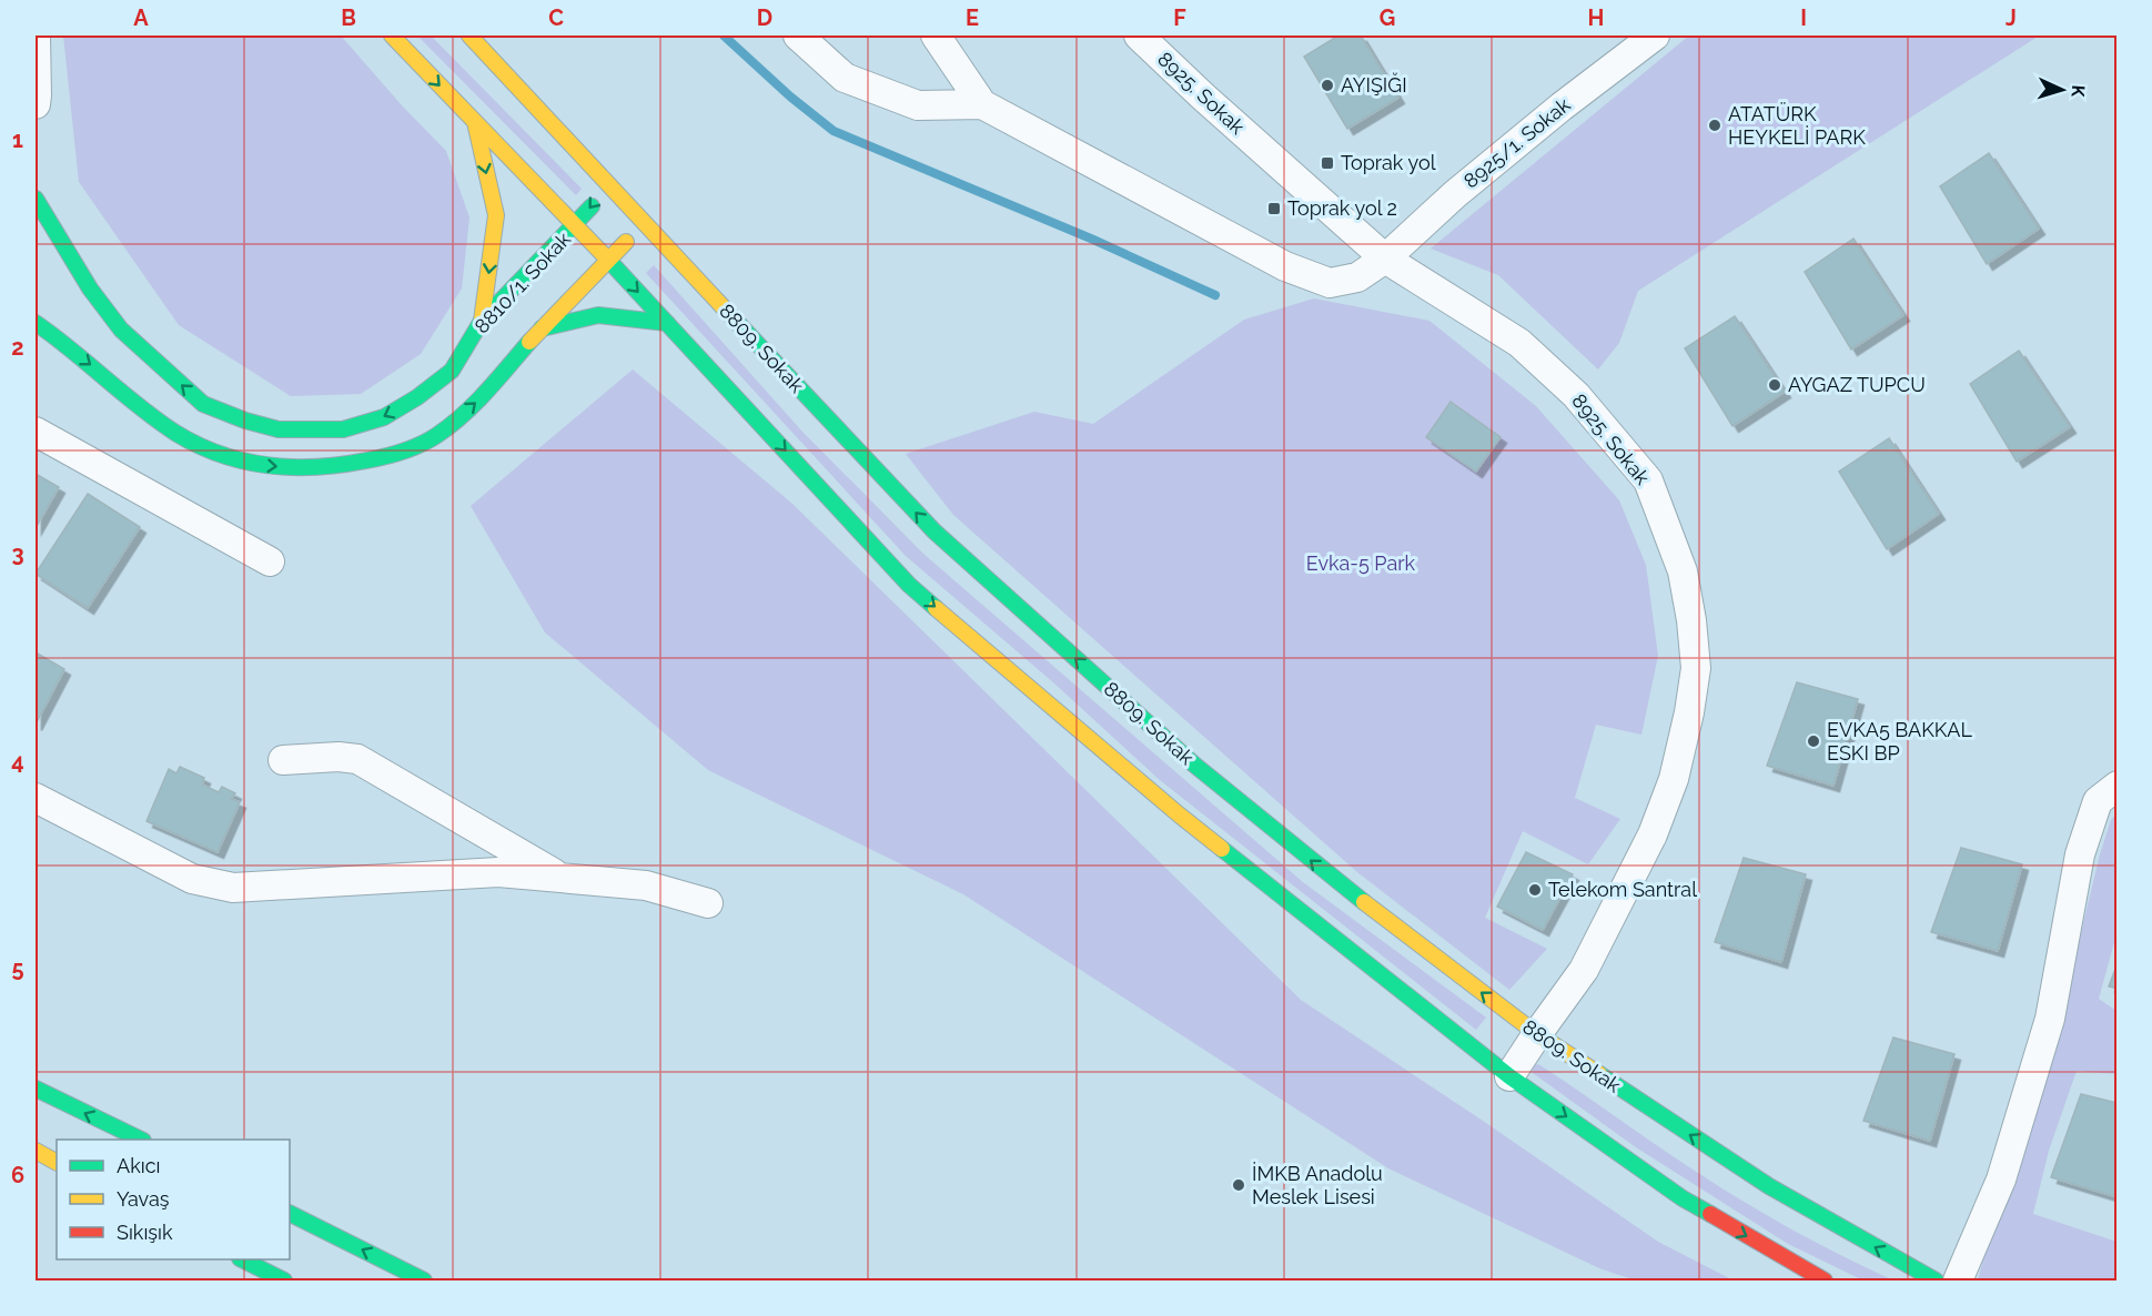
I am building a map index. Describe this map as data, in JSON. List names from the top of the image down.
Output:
{
  "streets": {
    "street": [
      "8925. Sokak",
      "8925/1. Sokak",
      "8810/1. Sokak",
      "8809. Sokak"
    ]
  },
  "crossings": [
    ["8925. Sokak", "8925/1. Sokak"],
    ["8925. Sokak", "8809. Sokak"],
    ["8810/1. Sokak", "8809. Sokak"]
  ],
  "parks": ["Evka-5 Park"],
  "places": {
    "other": [
      "AYIŞIĞI",
      "ATATÜRK HEYKELİ PARK",
      "AYGAZ TUPCU",
      "EVKA5 BAKKAL ESKI BP",
      "Telekom Santral",
      "İMKB Anadolu Meslek Lisesi"
    ],
    "transit": ["Toprak yol", "Toprak yol 2"]
  },
  "legend": ["Akıcı", "Yavaş", "Sıkışık"],
  "north": "right",
  "grid": {
    "columns": [
      "A",
      "B",
      "C",
      "D",
      "E",
      "F",
      "G",
      "H",
      "I",
      "J"
    ],
    "rows": [
      "1",
      "2",
      "3",
      "4",
      "5",
      "6"
    ]
  }
}
